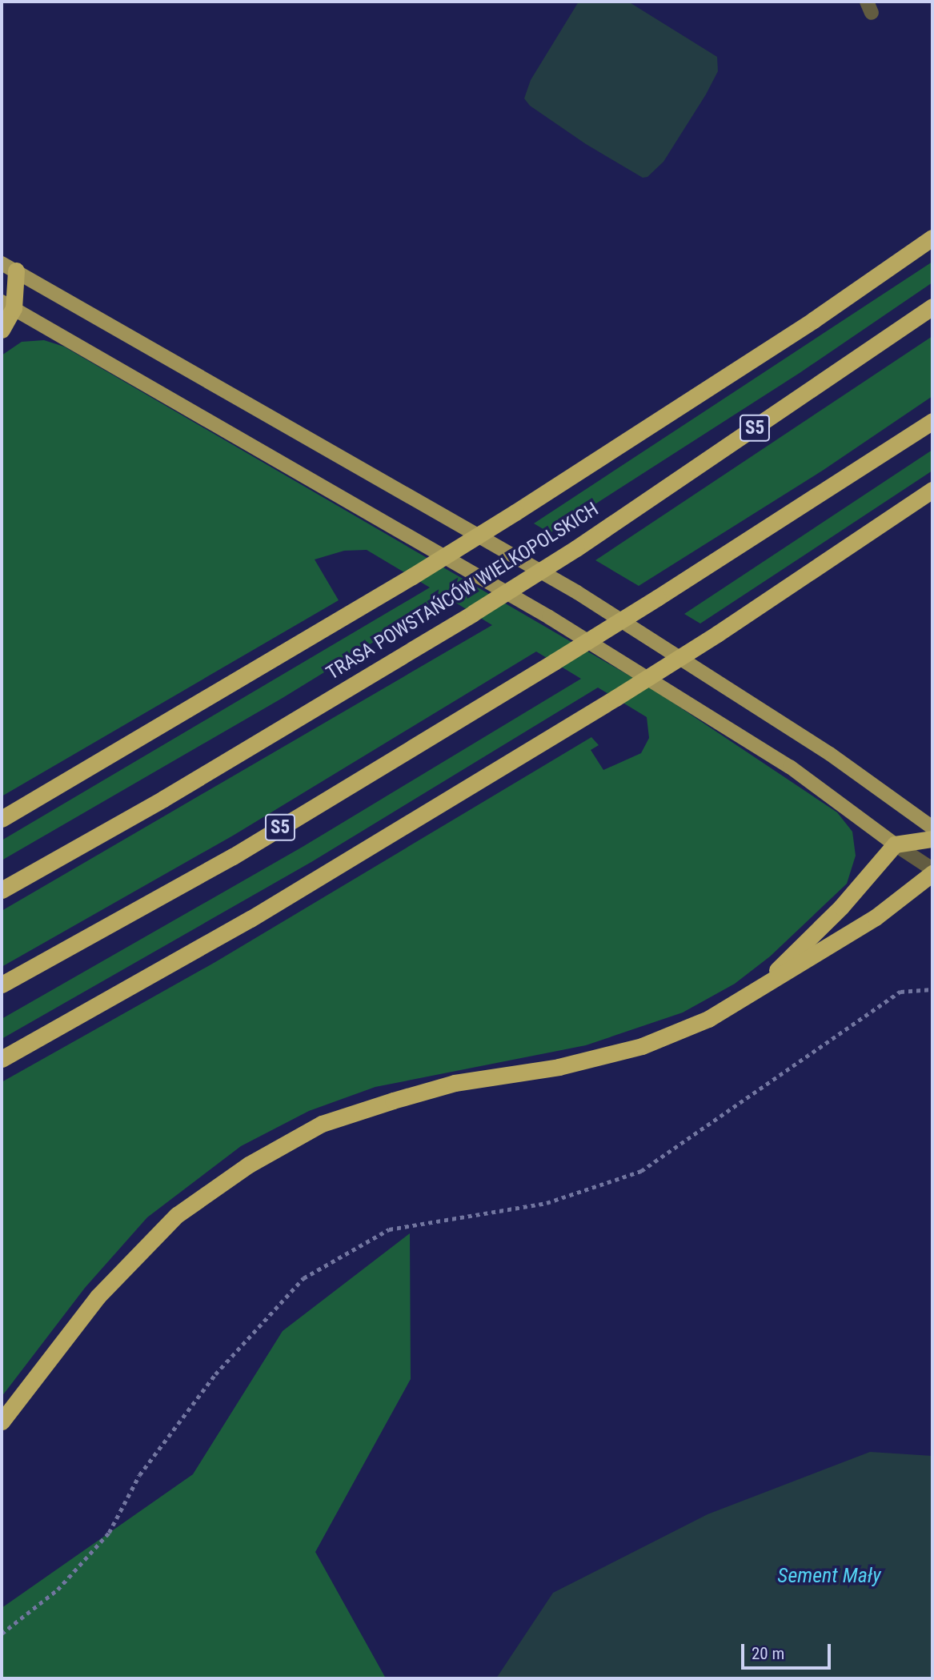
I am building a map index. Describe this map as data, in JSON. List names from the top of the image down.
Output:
{
  "streets": {
    "highway": ["S5", "TRASA POWSTAŃCÓW WIELKOPOLSKICH"]
  },
  "water": ["Sement Mały"],
  "scale_bar": "20 m"
}
